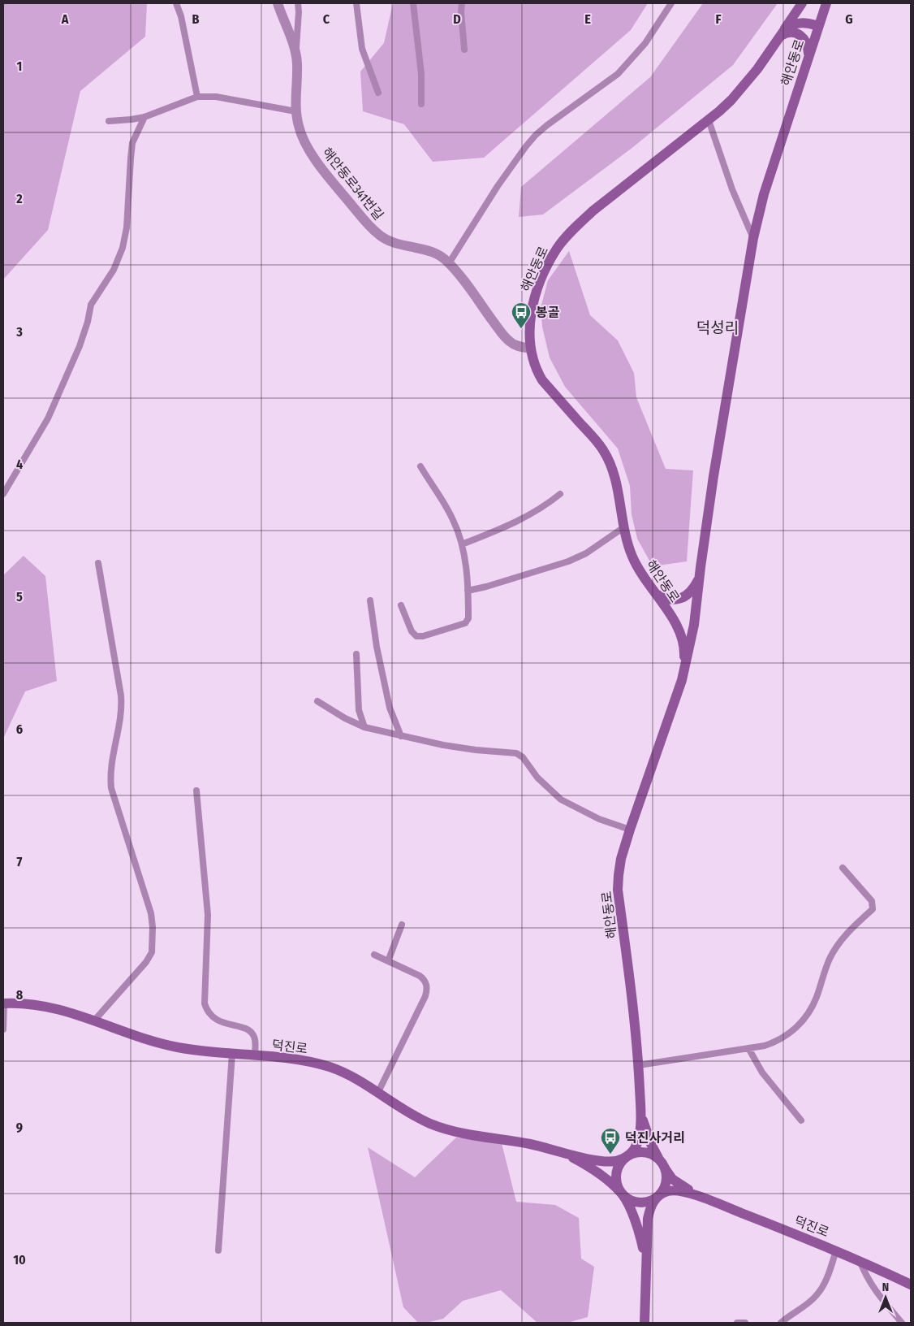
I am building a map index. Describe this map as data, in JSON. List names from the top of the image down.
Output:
{
  "streets": {
    "street": ["해안동로", "해안동로341번길", "덕진로"]
  },
  "crossings": [
    ["해안동로", "해안동로341번길"],
    ["해안동로", "덕진로"]
  ],
  "districts": ["덕성리"],
  "places": {
    "bus stop": ["봉골", "덕진사거리"]
  },
  "north": "top",
  "grid": {
    "columns": [
      "A",
      "B",
      "C",
      "D",
      "E",
      "F",
      "G"
    ],
    "rows": [
      "1",
      "2",
      "3",
      "4",
      "5",
      "6",
      "7",
      "8",
      "9",
      "10"
    ]
  }
}
